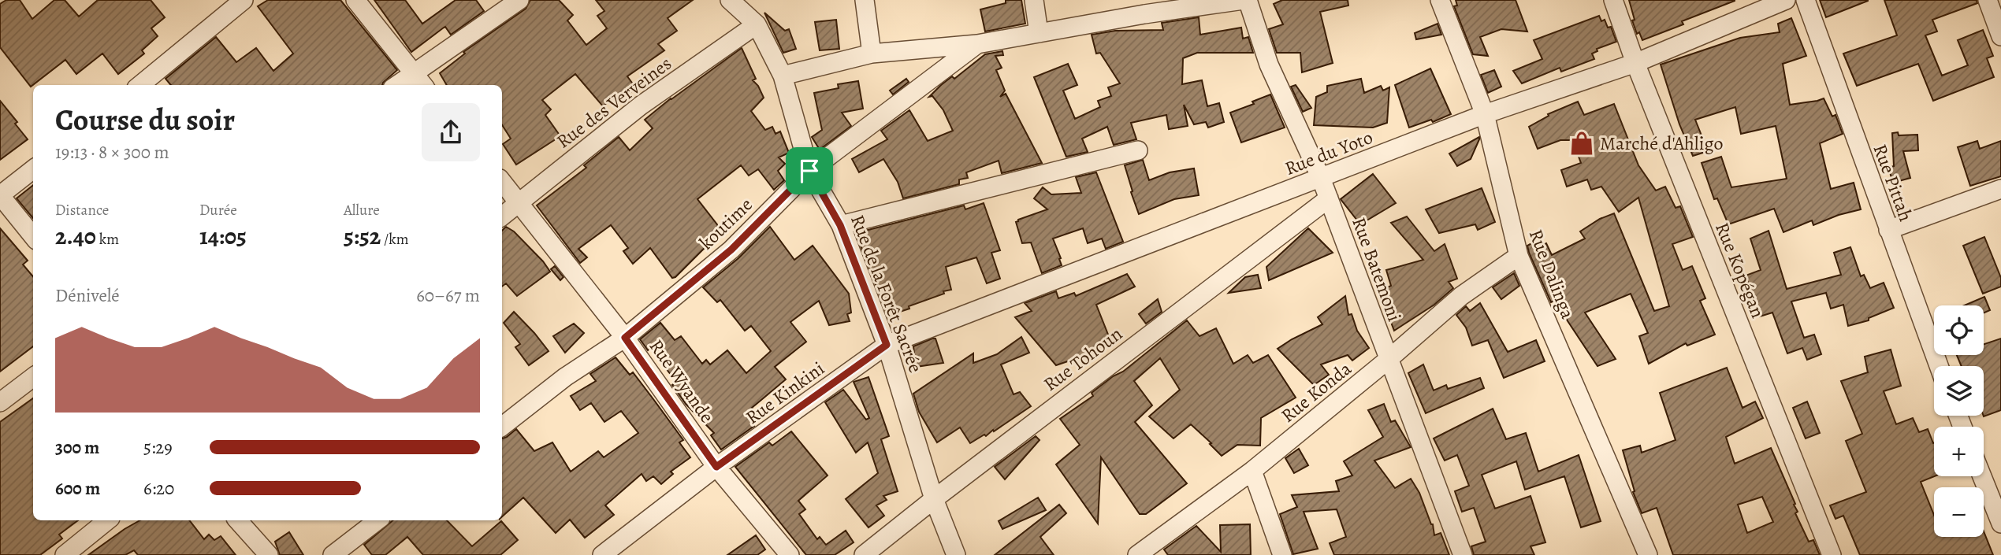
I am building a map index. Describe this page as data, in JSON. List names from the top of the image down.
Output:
{
  "streets": {
    "street": [
      "Rue des Verveines",
      "Rue du Yoto",
      "Rue Pittah",
      "koutime",
      "Rue Batemoni",
      "Rue Kopégan",
      "Rue Dalinga",
      "Rue de la Forêt Sacrée",
      "Rue Tohoun",
      "Rue Wyande",
      "Rue Konda",
      "Rue Kinkini"
    ]
  },
  "crossings": [
    ["Rue des Verveines", "Rue de la Forêt Sacrée"],
    ["Rue des Verveines", "Rue Wyande"],
    ["Rue du Yoto", "Rue Batemoni"],
    ["Rue du Yoto", "Rue Kopégan"],
    ["Rue du Yoto", "Rue Dalinga"],
    ["Rue du Yoto", "Rue de la Forêt Sacrée"],
    ["Rue du Yoto", "Rue Kinkini"],
    ["koutime", "Rue de la Forêt Sacrée"],
    ["koutime", "Rue Wyande"],
    ["Rue Batemoni", "Rue Tohoun"],
    ["Rue Batemoni", "Rue Konda"],
    ["Rue Dalinga", "Rue Konda"],
    ["Rue de la Forêt Sacrée", "Rue Tohoun"],
    ["Rue de la Forêt Sacrée", "Rue Kinkini"],
    ["Rue Wyande", "Rue Kinkini"]
  ],
  "places": {
    "shop": ["Marché d'Ahligo"]
  },
  "page": {
    "heading": ["Course du soir", "19:13 · 8 × 300 m"],
    "stats": [
      ["Distance", "2.40 km"],
      ["Durée", "14:05"],
      ["Allure", "5:52 /km"]
    ],
    "chart": ["Dénivelé", "60–67 m"],
    "map_buttons": ["+", "−"],
    "list": [
      {
        "name": "300 m",
        "note": "5:29"
      },
      {
        "name": "600 m",
        "note": "6:20"
      }
    ]
  }
}
